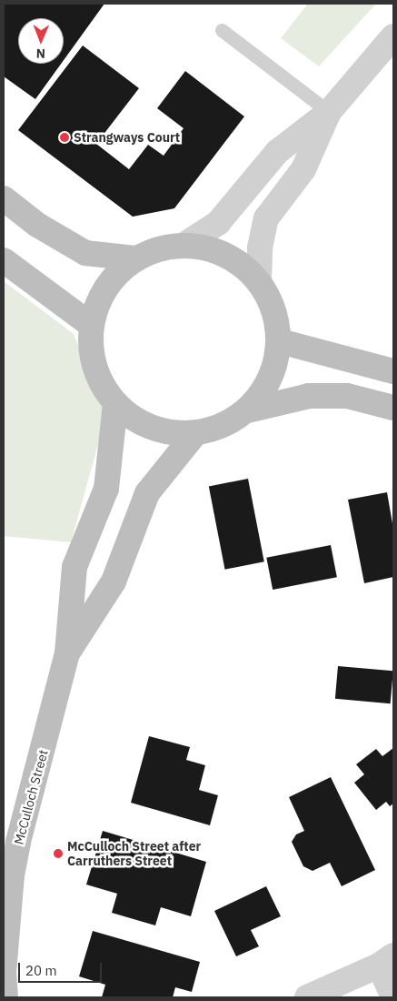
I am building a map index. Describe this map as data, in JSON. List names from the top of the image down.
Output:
{
  "streets": {
    "main road": ["McCulloch Street"]
  },
  "places": ["Strangways Court", "McCulloch Street after Carruthers Street"],
  "scale_bar": "20 m",
  "north": "bottom"
}
